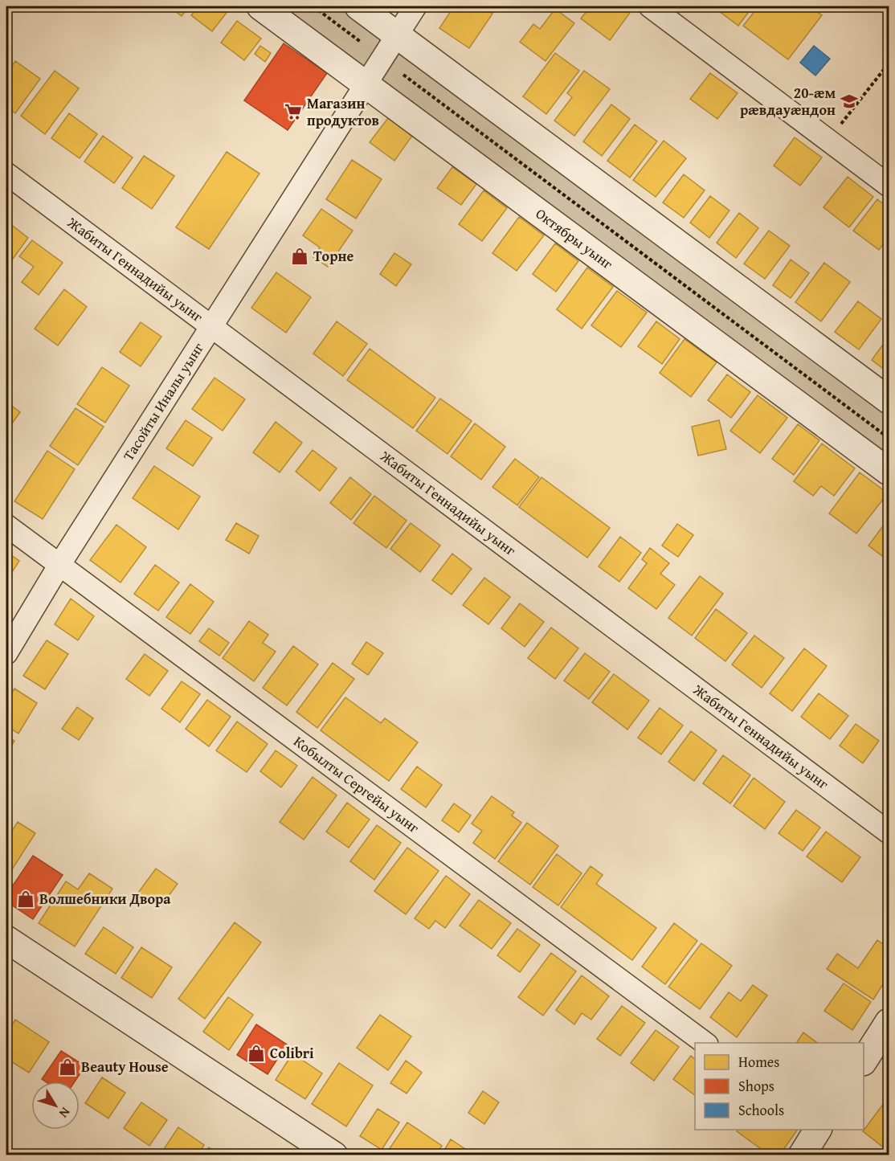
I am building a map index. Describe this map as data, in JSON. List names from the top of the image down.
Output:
{
  "streets": {
    "street": [
      "Октябры уынг",
      "Жабиты Геннадийы уынг",
      "Тасойты Иналы уынг",
      "Кобылты Сергейы уынг"
    ]
  },
  "crossings": [
    ["Октябры уынг", "Тасойты Иналы уынг"],
    ["Жабиты Геннадийы уынг", "Тасойты Иналы уынг"],
    ["Тасойты Иналы уынг", "Кобылты Сергейы уынг"]
  ],
  "places": {
    "school or university": ["20-æм рӕвдауӕндон"],
    "supermarket": ["Магазин продуктов"],
    "shop": [
      "Торне",
      "Волшебники Двора",
      "Colibri",
      "Beauty House"
    ]
  },
  "legend": ["Homes", "Shops", "Schools"],
  "north": "bottom right"
}
